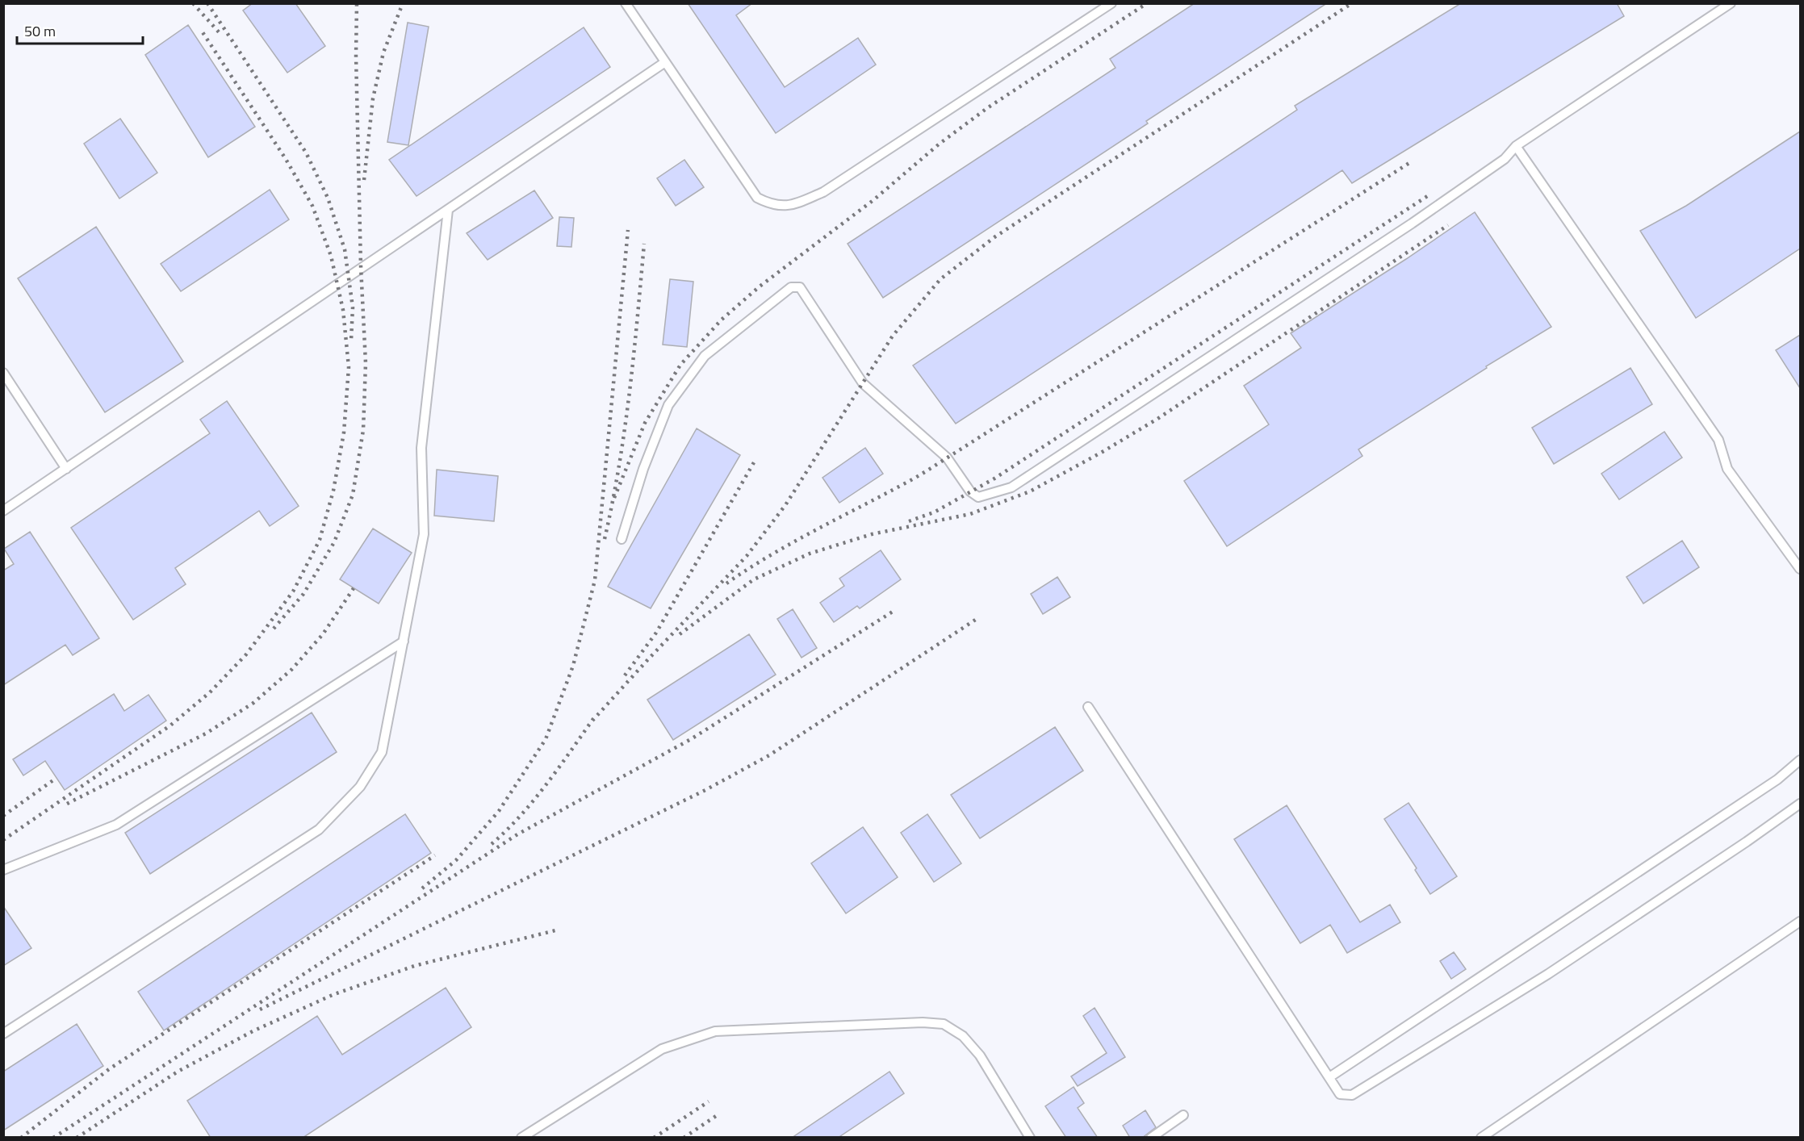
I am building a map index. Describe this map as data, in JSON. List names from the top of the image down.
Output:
{
  "scale_bar": "50 m"
}
